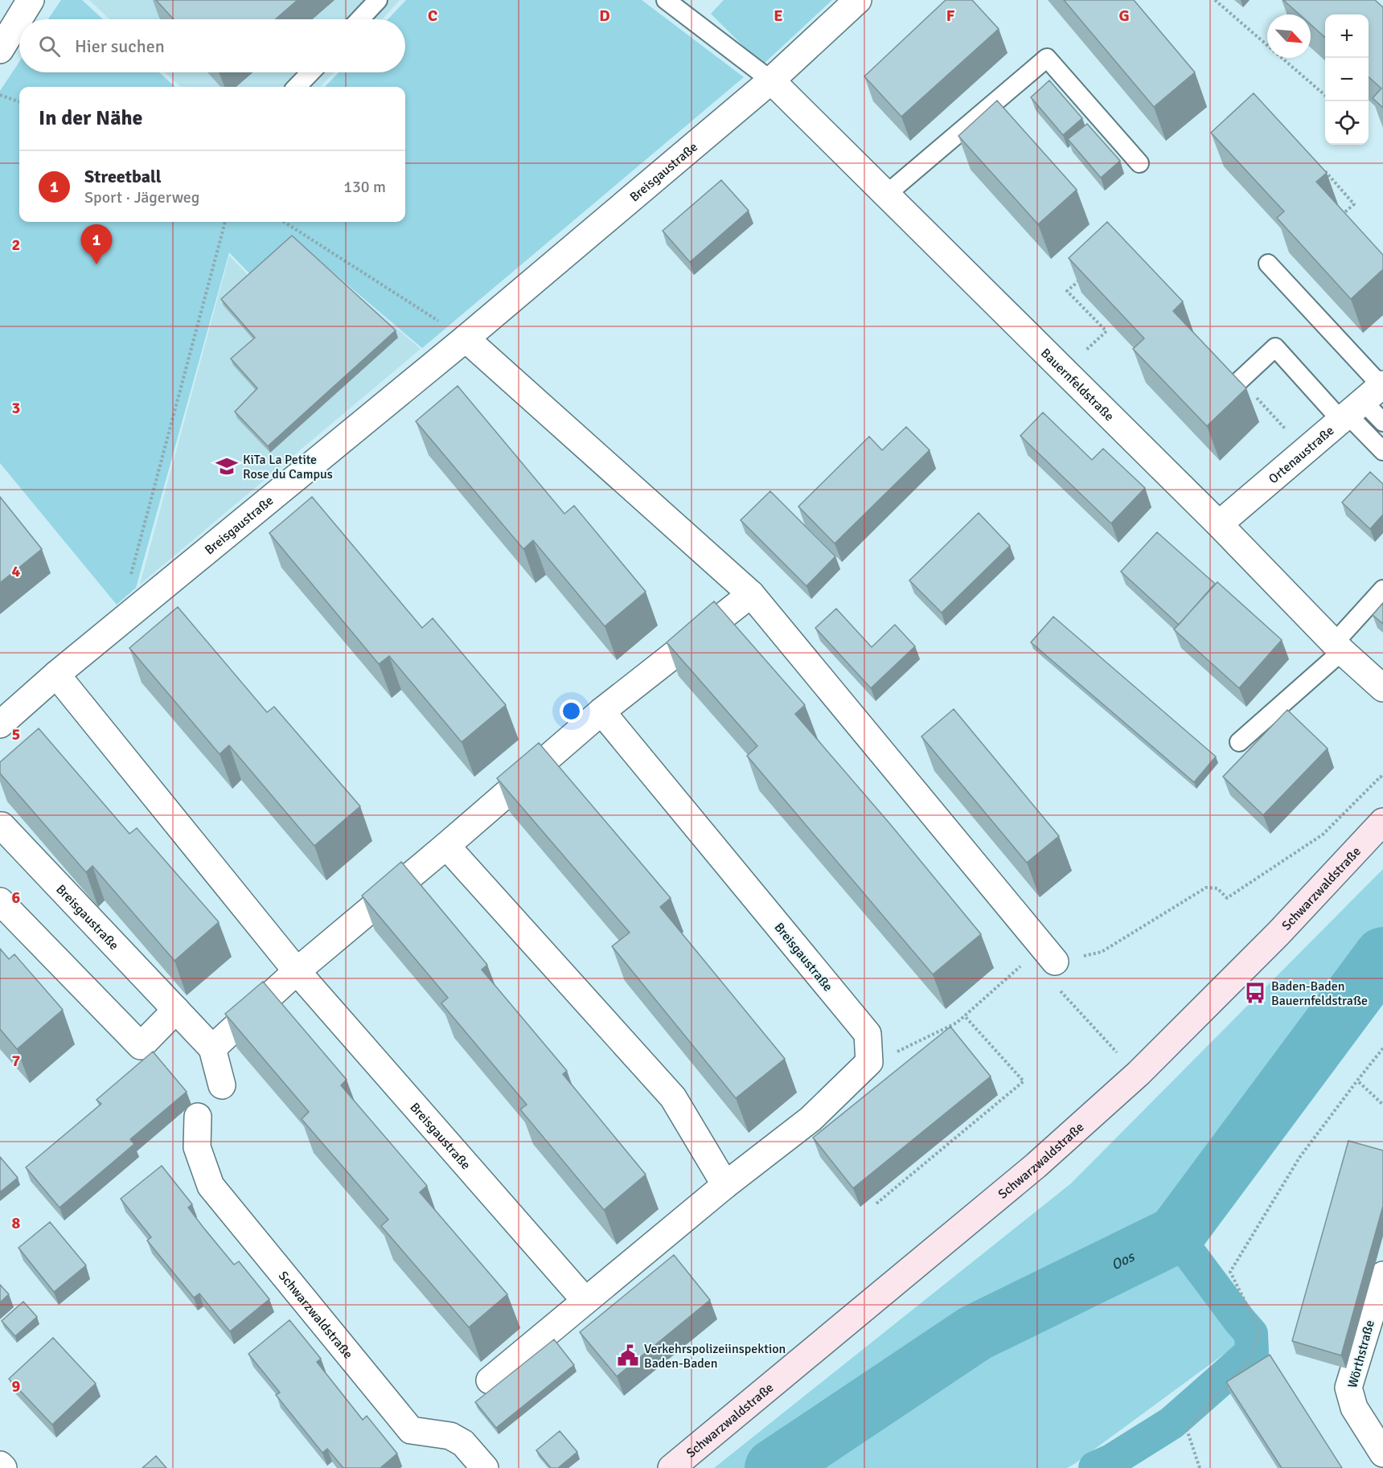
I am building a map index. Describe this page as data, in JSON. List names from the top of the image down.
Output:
{
  "streets": {
    "street": [
      "Breisgaustraße",
      "Bauernfeldstraße",
      "Ortenaustraße",
      "Schwarzwaldstraße",
      "Wörthstraße"
    ]
  },
  "crossings": [
    ["Breisgaustraße", "Bauernfeldstraße"],
    ["Bauernfeldstraße", "Ortenaustraße"]
  ],
  "water": ["Oos"],
  "places": {
    "school or university": ["KiTa La Petite Rose du Campus"],
    "bus stop": ["Baden-Baden Bauernfeldstraße"],
    "public building": ["Verkehrspolizeiinspektion Baden-Baden"]
  },
  "north": "bottom right",
  "page": {
    "map_buttons": ["+", "−"],
    "search": "Hier suchen",
    "heading": "In der Nähe",
    "list": [
      {
        "mark": "1",
        "name": "Streetball",
        "note": "Sport · Jägerweg",
        "value": "130 m"
      }
    ],
    "pins": "1"
  },
  "grid": {
    "columns": [
      "C",
      "D",
      "E",
      "F",
      "G"
    ],
    "rows": [
      "2",
      "3",
      "4",
      "5",
      "6",
      "7",
      "8",
      "9"
    ]
  }
}
